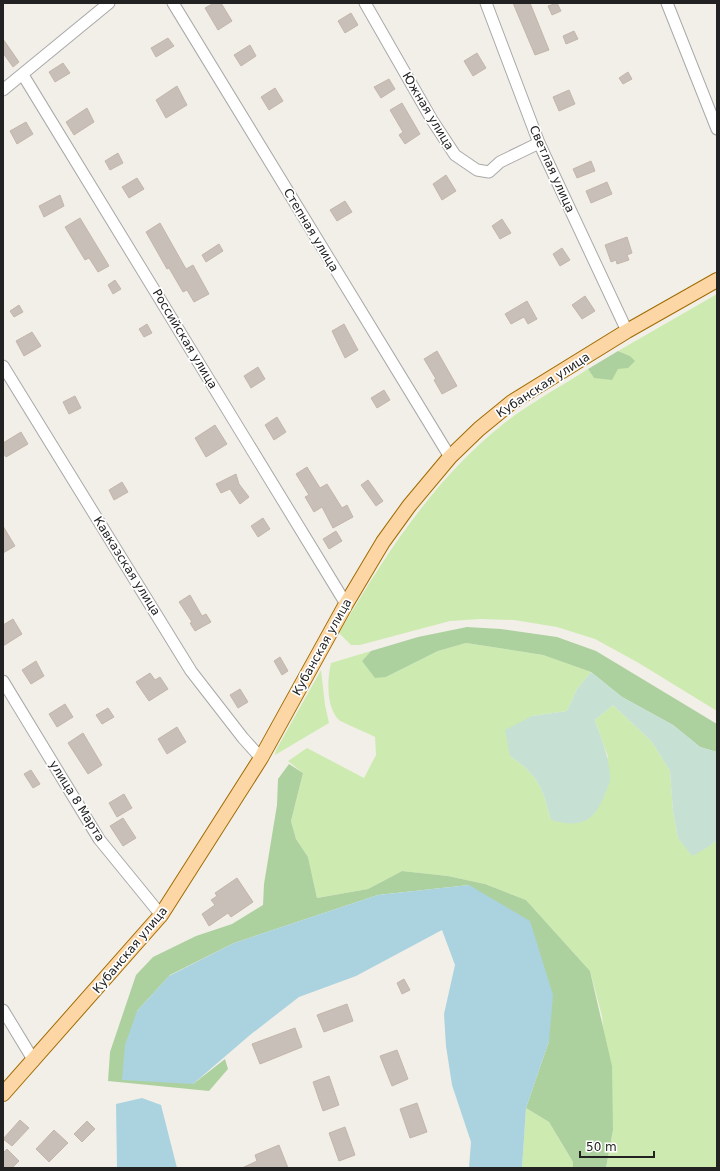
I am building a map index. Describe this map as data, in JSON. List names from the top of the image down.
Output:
{
  "streets": {
    "main road": ["Кубанская улица"],
    "street": [
      "Южная улица",
      "Светлая улица",
      "Степная улица",
      "Российская улица",
      "Кавказская улица",
      "улица 8 Марта"
    ]
  },
  "crossings": [
    ["Южная улица", "Светлая улица"],
    ["Светлая улица", "Кубанская улица"],
    ["Степная улица", "Кубанская улица"],
    ["Российская улица", "Кубанская улица"],
    ["Кубанская улица", "Кавказская улица"],
    ["Кубанская улица", "улица 8 Марта"]
  ],
  "scale_bar": "50 m"
}
